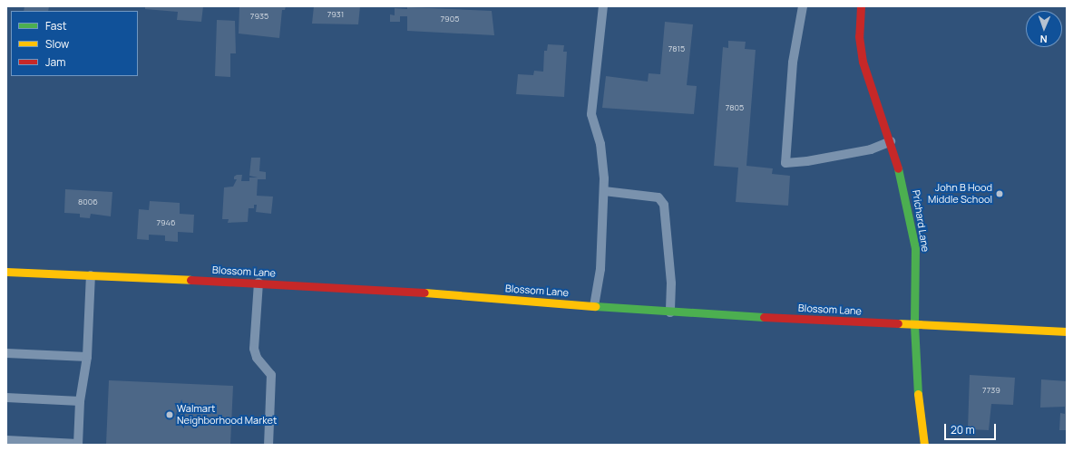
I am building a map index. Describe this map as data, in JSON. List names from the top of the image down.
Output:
{
  "streets": {
    "street": ["Prichard Lane", "Blossom Lane"]
  },
  "crossings": [
    ["Prichard Lane", "Blossom Lane"]
  ],
  "places": ["John B Hood Middle School", "Walmart Neighborhood Market"],
  "house_numbers": [
    "7931",
    "7935",
    "7905",
    "7815",
    "7805",
    "8006",
    "7946",
    "7739"
  ],
  "legend": ["Fast", "Slow", "Jam"],
  "scale_bar": "20 m",
  "north": "bottom"
}
